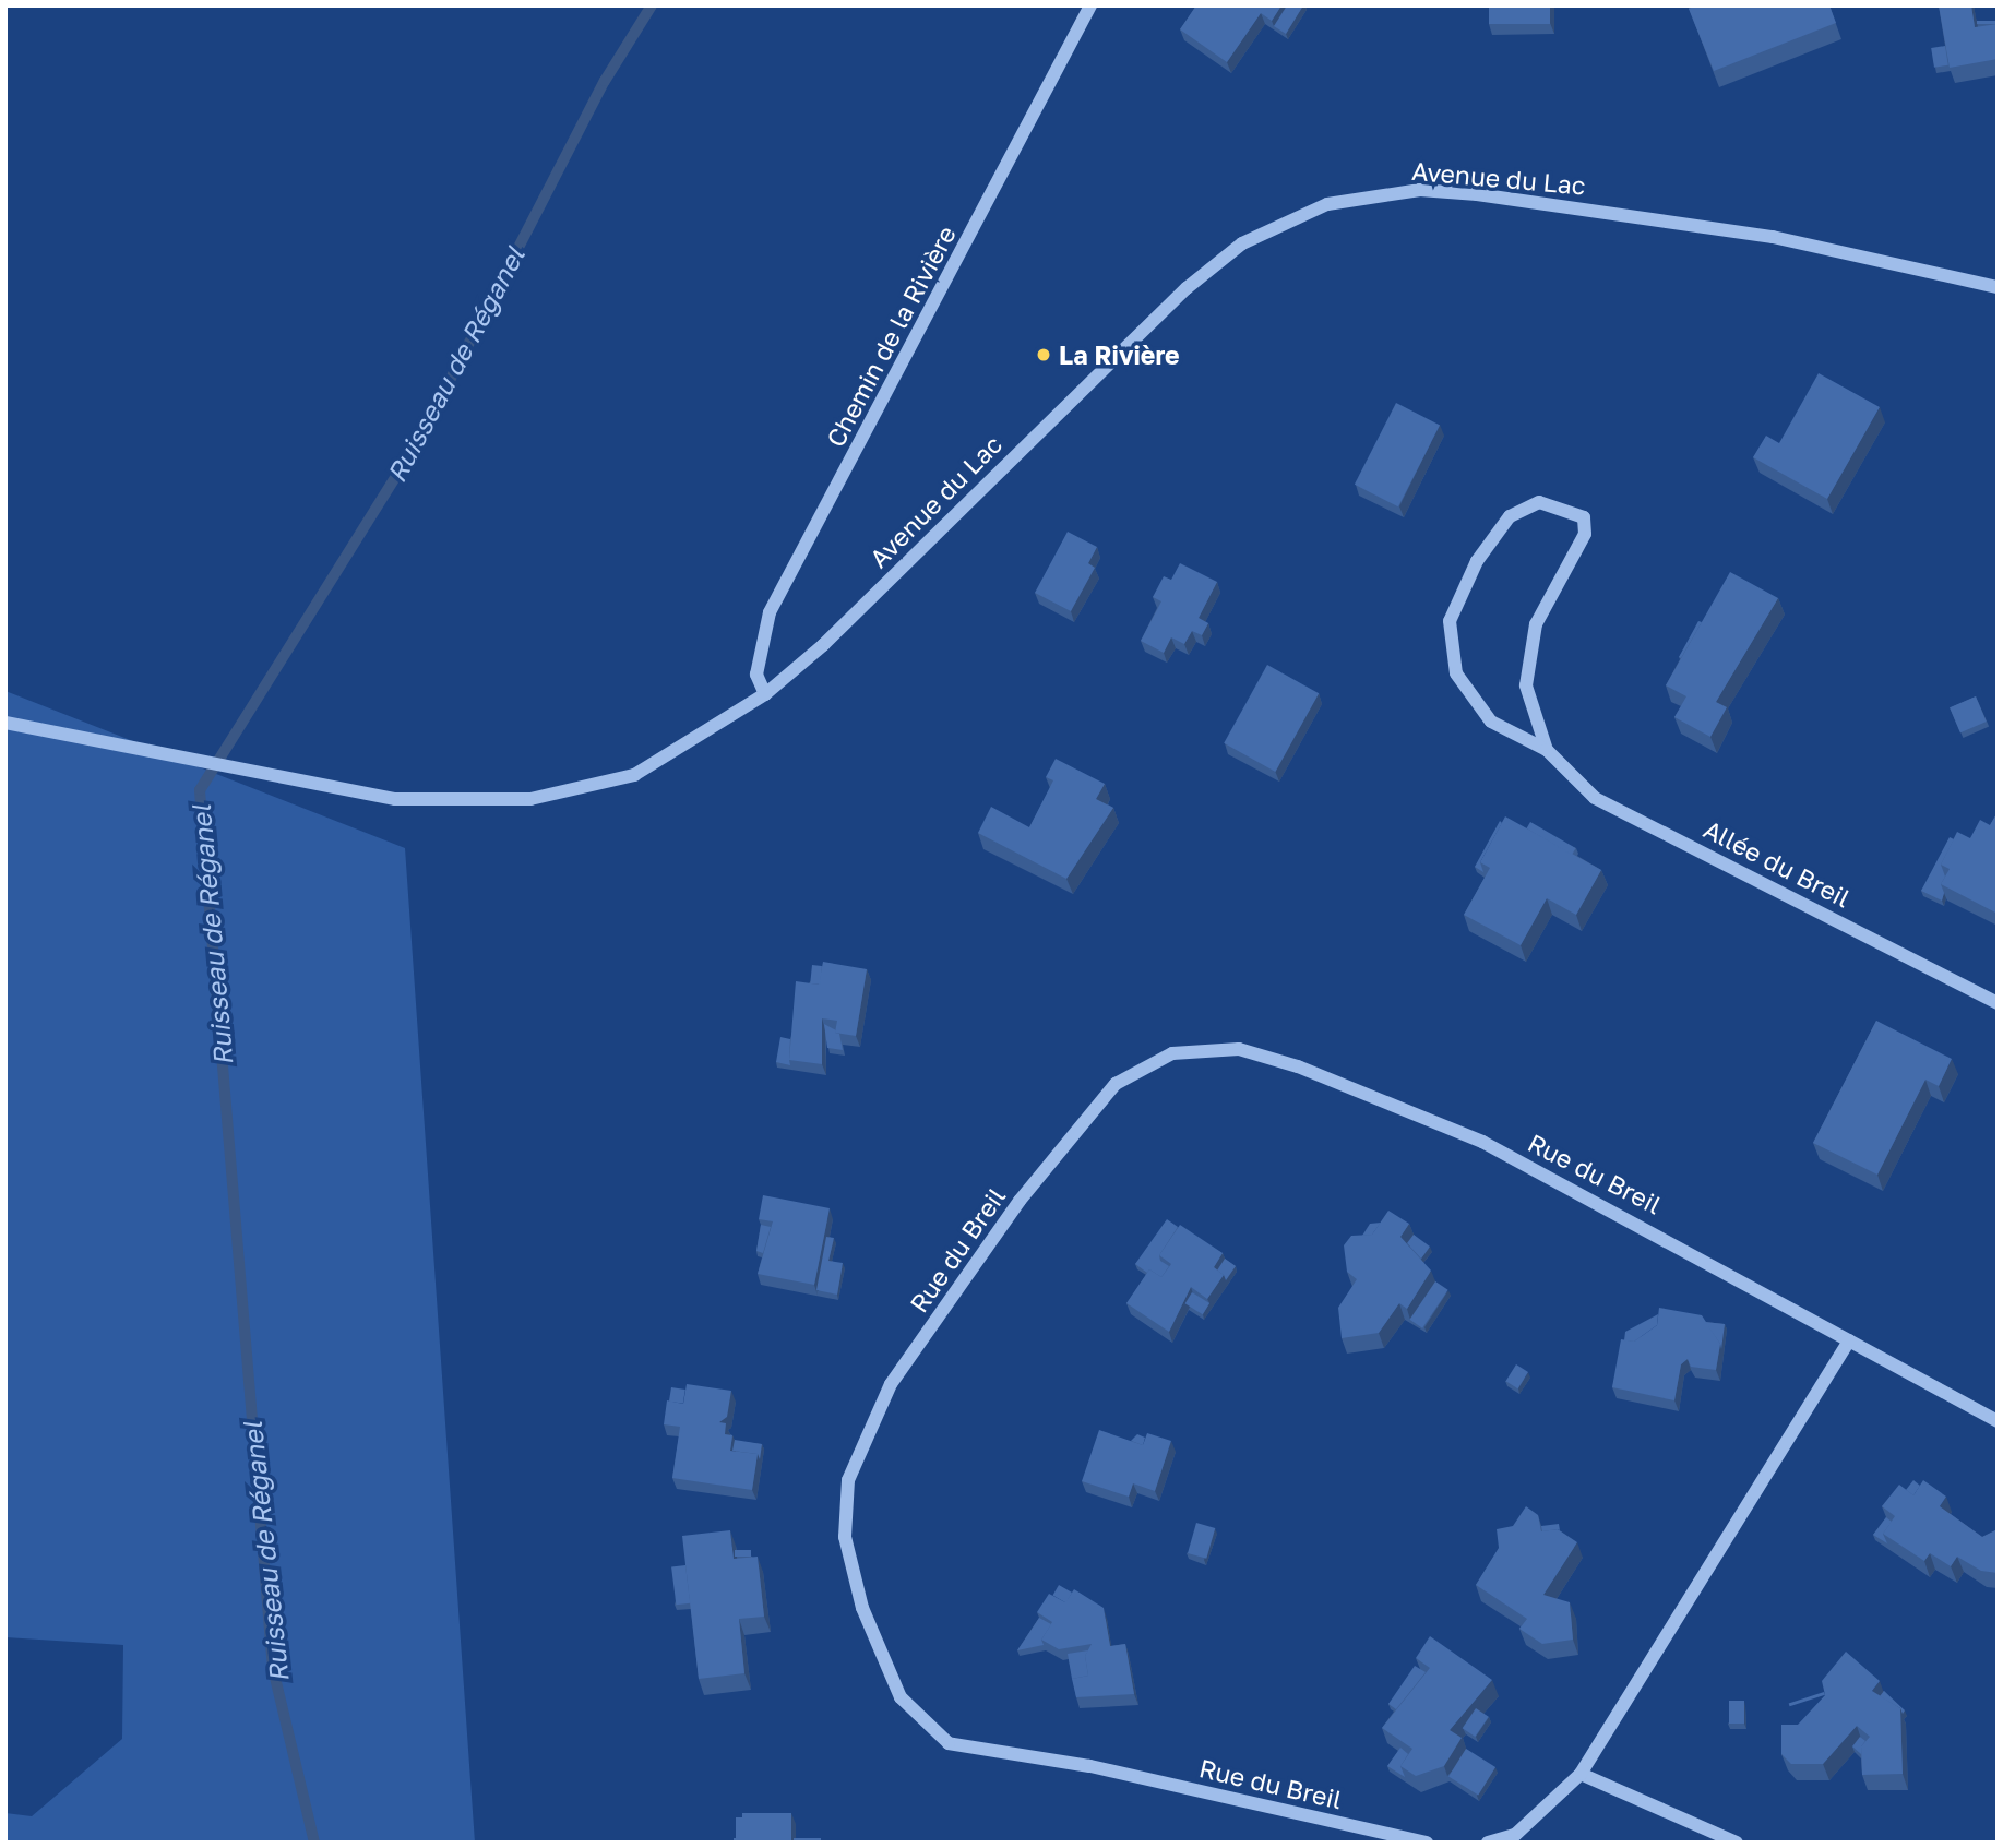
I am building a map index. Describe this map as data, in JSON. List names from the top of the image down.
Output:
{
  "streets": {
    "street": [
      "Avenue du Lac",
      "Chemin de la Rivière",
      "Allée du Breil",
      "Rue du Breil"
    ]
  },
  "crossings": [
    ["Avenue du Lac", "Chemin de la Rivière"]
  ],
  "water": ["Ruisseau de Réganel"],
  "places": ["La Rivière"]
}
